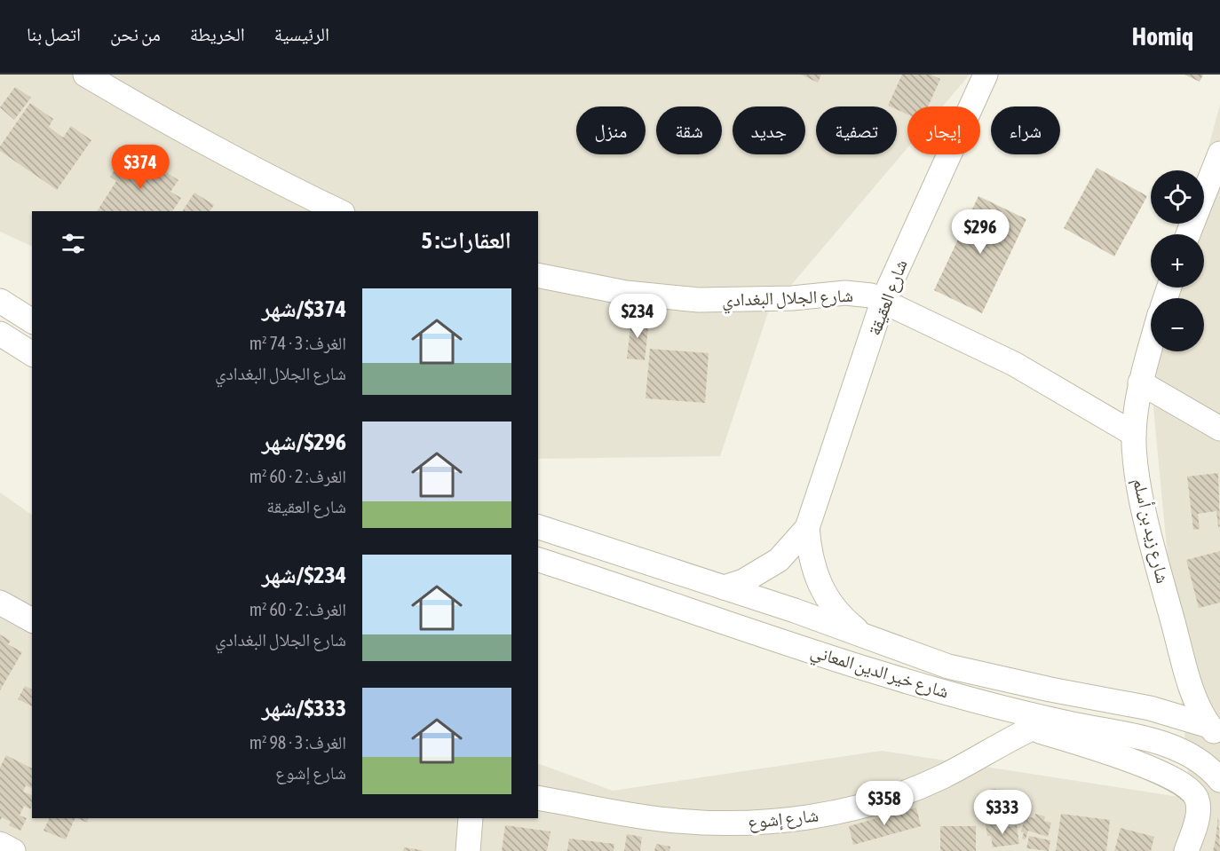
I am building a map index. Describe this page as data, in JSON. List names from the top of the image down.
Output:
{
  "streets": {
    "street": [
      "شارع الجلال البغدادي",
      "شارع العقيقة",
      "شارع زيد بن أسلم",
      "شارع خير الدين المعاني",
      "شارع إشوع"
    ]
  },
  "crossings": [
    ["شارع الجلال البغدادي", "شارع العقيقة"],
    ["شارع الجلال البغدادي", "شارع زيد بن أسلم"],
    ["شارع العقيقة", "شارع خير الدين المعاني"],
    ["شارع زيد بن أسلم", "شارع خير الدين المعاني"],
    ["شارع خير الدين المعاني", "شارع إشوع"]
  ],
  "page": {
    "header": "Homiq",
    "nav": [
      "الرئيسية",
      "الخريطة",
      "من نحن",
      "اتصل بنا"
    ],
    "chip": [
      "شراء",
      "إيجار",
      "تصفية",
      "جديد",
      "شقة",
      "منزل"
    ],
    "price": [
      "$374",
      "$296",
      "$234",
      "$358",
      "$333"
    ],
    "map_buttons": ["+", "−"],
    "heading": "العقارات: 5",
    "list": [
      {
        "name": "$374/شهر",
        "note": "الغرف: 3 · 74 m² · شارع الجلال البغدادي"
      },
      {
        "name": "$296/شهر",
        "note": "الغرف: 2 · 60 m² · شارع العقيقة"
      },
      {
        "name": "$234/شهر",
        "note": "الغرف: 2 · 60 m² · شارع الجلال البغدادي"
      },
      {
        "name": "$333/شهر",
        "note": "الغرف: 3 · 98 m² · شارع إشوع"
      }
    ]
  }
}
